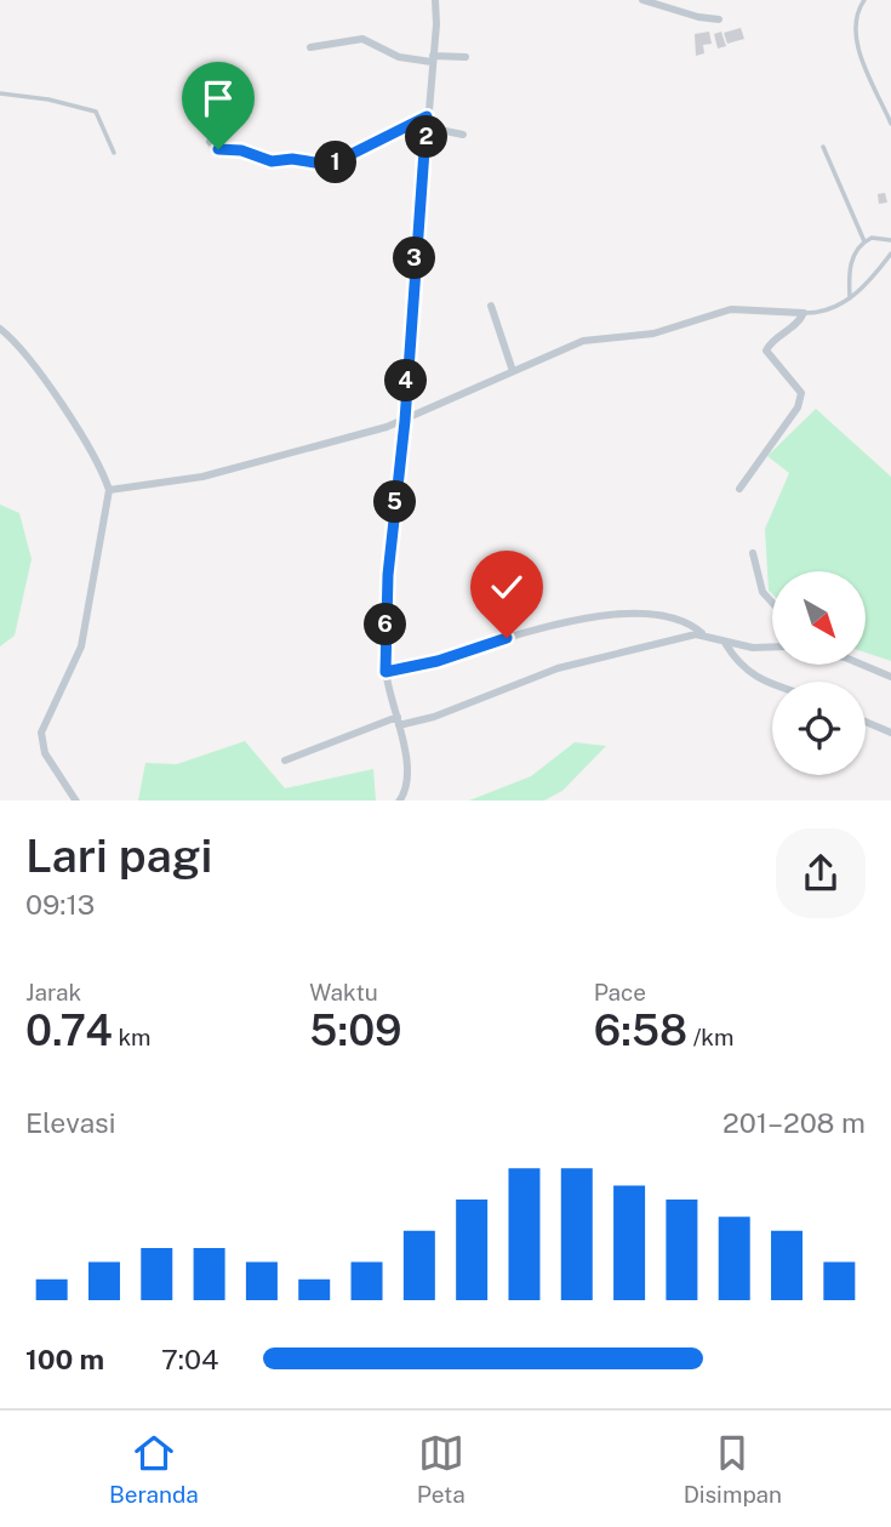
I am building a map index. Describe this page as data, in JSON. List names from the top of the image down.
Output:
{
  "north": "bottom right",
  "page": {
    "pins": [
      "2",
      "1",
      "3",
      "4",
      "5",
      "6"
    ],
    "heading": ["Lari pagi", "09:13"],
    "stats": [
      ["Jarak", "0.74 km"],
      ["Waktu", "5:09"],
      ["Pace", "6:58 /km"]
    ],
    "chart": ["Elevasi", "201–208 m"],
    "list": [
      {
        "name": "100 m",
        "note": "7:04"
      }
    ],
    "tabs": ["Beranda", "Peta", "Disimpan"]
  }
}
